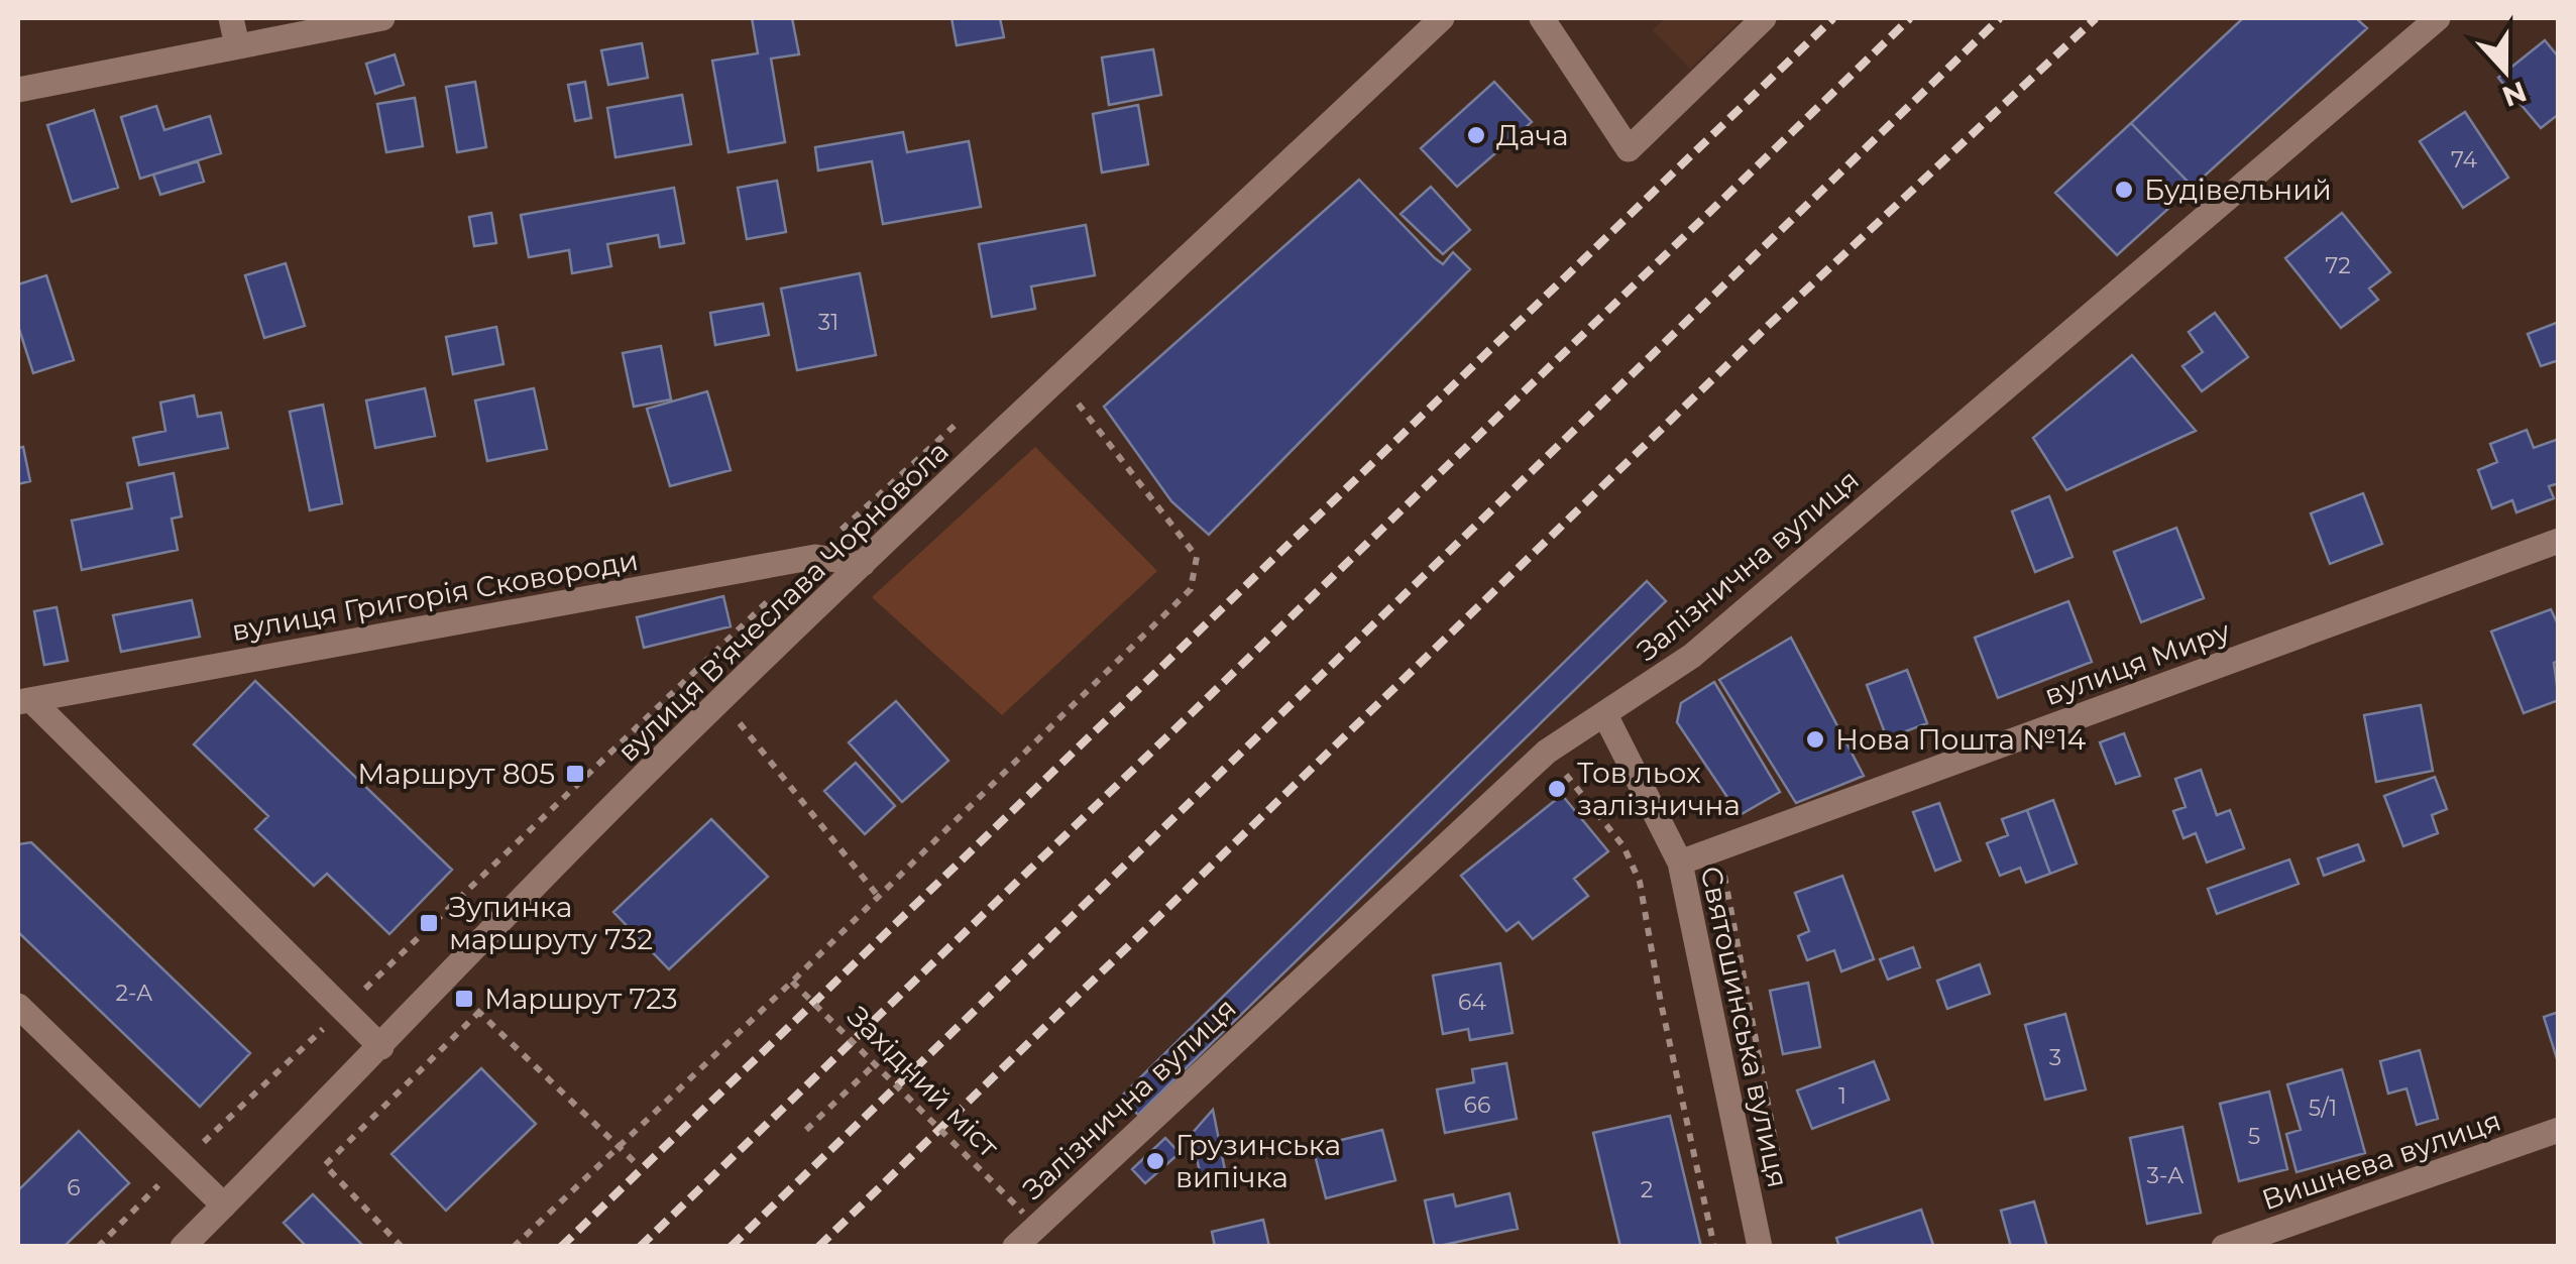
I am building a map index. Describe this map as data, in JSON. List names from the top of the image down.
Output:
{
  "streets": {
    "street": [
      "Залізнична вулиця",
      "вулиця Григорія Сковороди",
      "вулиця Вʼячеслава Чорновола",
      "вулиця Миру",
      "Святошинська вулиця",
      "Вишнева вулиця"
    ],
    "path": ["Західний міст"]
  },
  "crossings": [
    ["Залізнична вулиця", "Святошинська вулиця"],
    ["вулиця Григорія Сковороди", "вулиця Вʼячеслава Чорновола"],
    ["вулиця Миру", "Святошинська вулиця"]
  ],
  "places": {
    "other": [
      "Дача",
      "Будівельний",
      "Нова Пошта №14",
      "Тов льох залізнична",
      "Грузинська випічка"
    ],
    "transit": ["Маршрут 805", "Зупинка маршруту 732", "Маршрут 723"]
  },
  "house_numbers": [
    "74",
    "72",
    "31",
    "2-А",
    "64",
    "3",
    "1",
    "66",
    "5/1",
    "5",
    "3-А",
    "6",
    "2"
  ],
  "north": "bottom"
}
